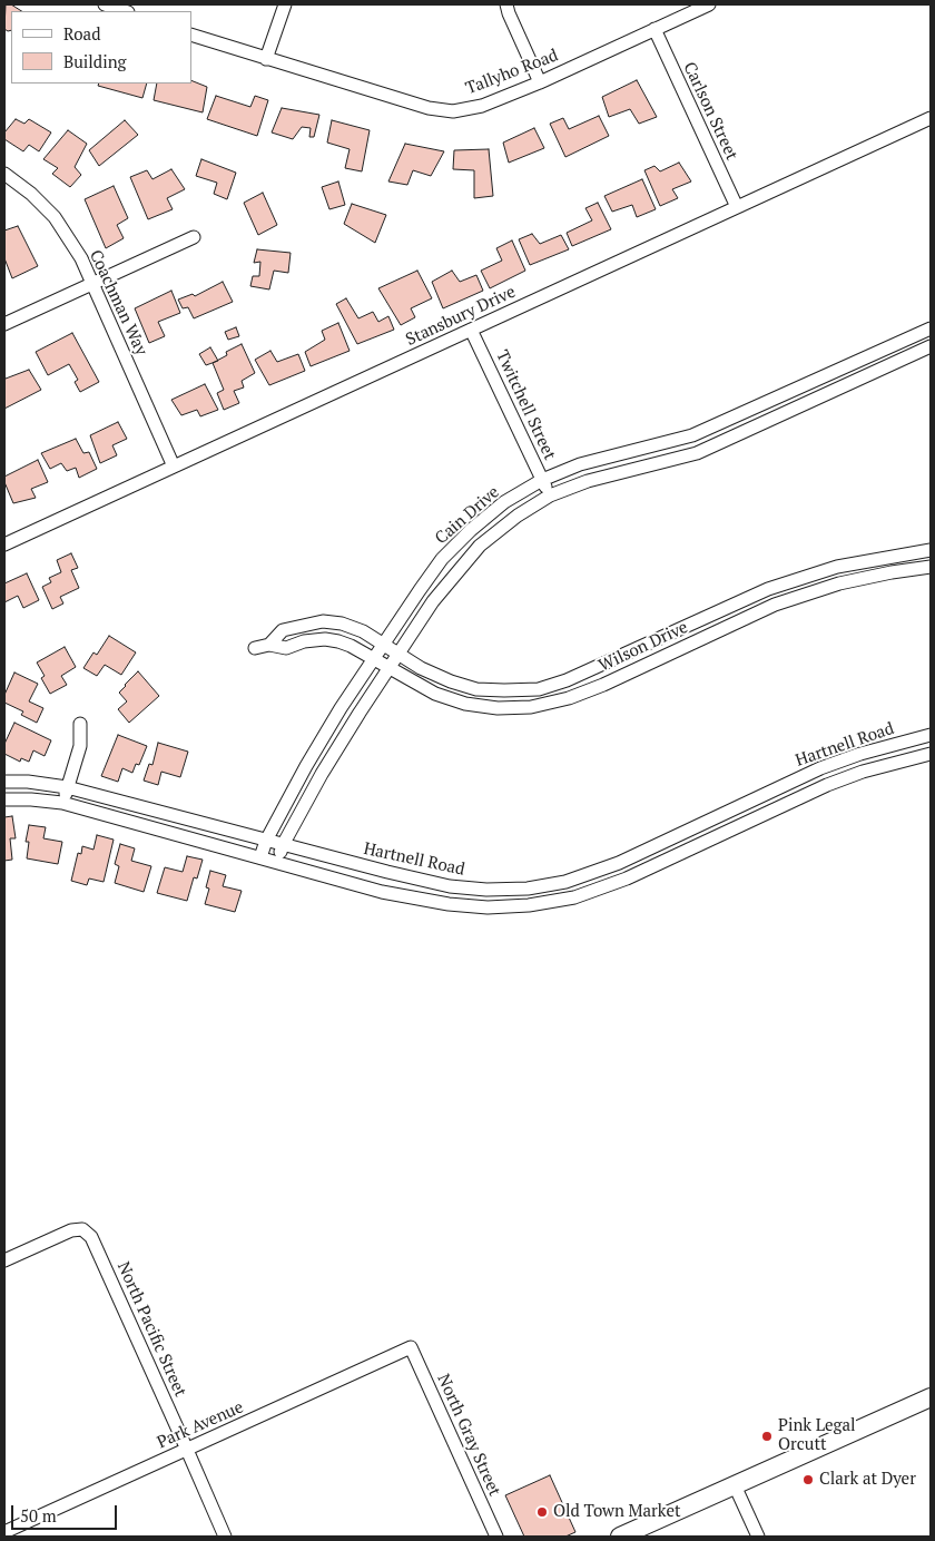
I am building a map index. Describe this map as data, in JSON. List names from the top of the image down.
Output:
{
  "streets": {
    "street": [
      "Tallyho Road",
      "Carlson Street",
      "Coachman Way",
      "Stansbury Drive",
      "Twitchell Street",
      "Cain Drive",
      "Wilson Drive",
      "Hartnell Road",
      "North Pacific Street",
      "Park Avenue",
      "North Gray Street"
    ]
  },
  "crossings": [
    ["Tallyho Road", "Carlson Street"],
    ["Carlson Street", "Stansbury Drive"],
    ["Coachman Way", "Stansbury Drive"],
    ["Stansbury Drive", "Twitchell Street"],
    ["Twitchell Street", "Cain Drive"],
    ["Cain Drive", "Wilson Drive"],
    ["Cain Drive", "Hartnell Road"],
    ["North Pacific Street", "Park Avenue"],
    ["Park Avenue", "North Gray Street"]
  ],
  "places": ["Pink Legal Orcutt", "Clark at Dyer", "Old Town Market"],
  "legend": ["Road", "Building"],
  "scale_bar": "50 m"
}
